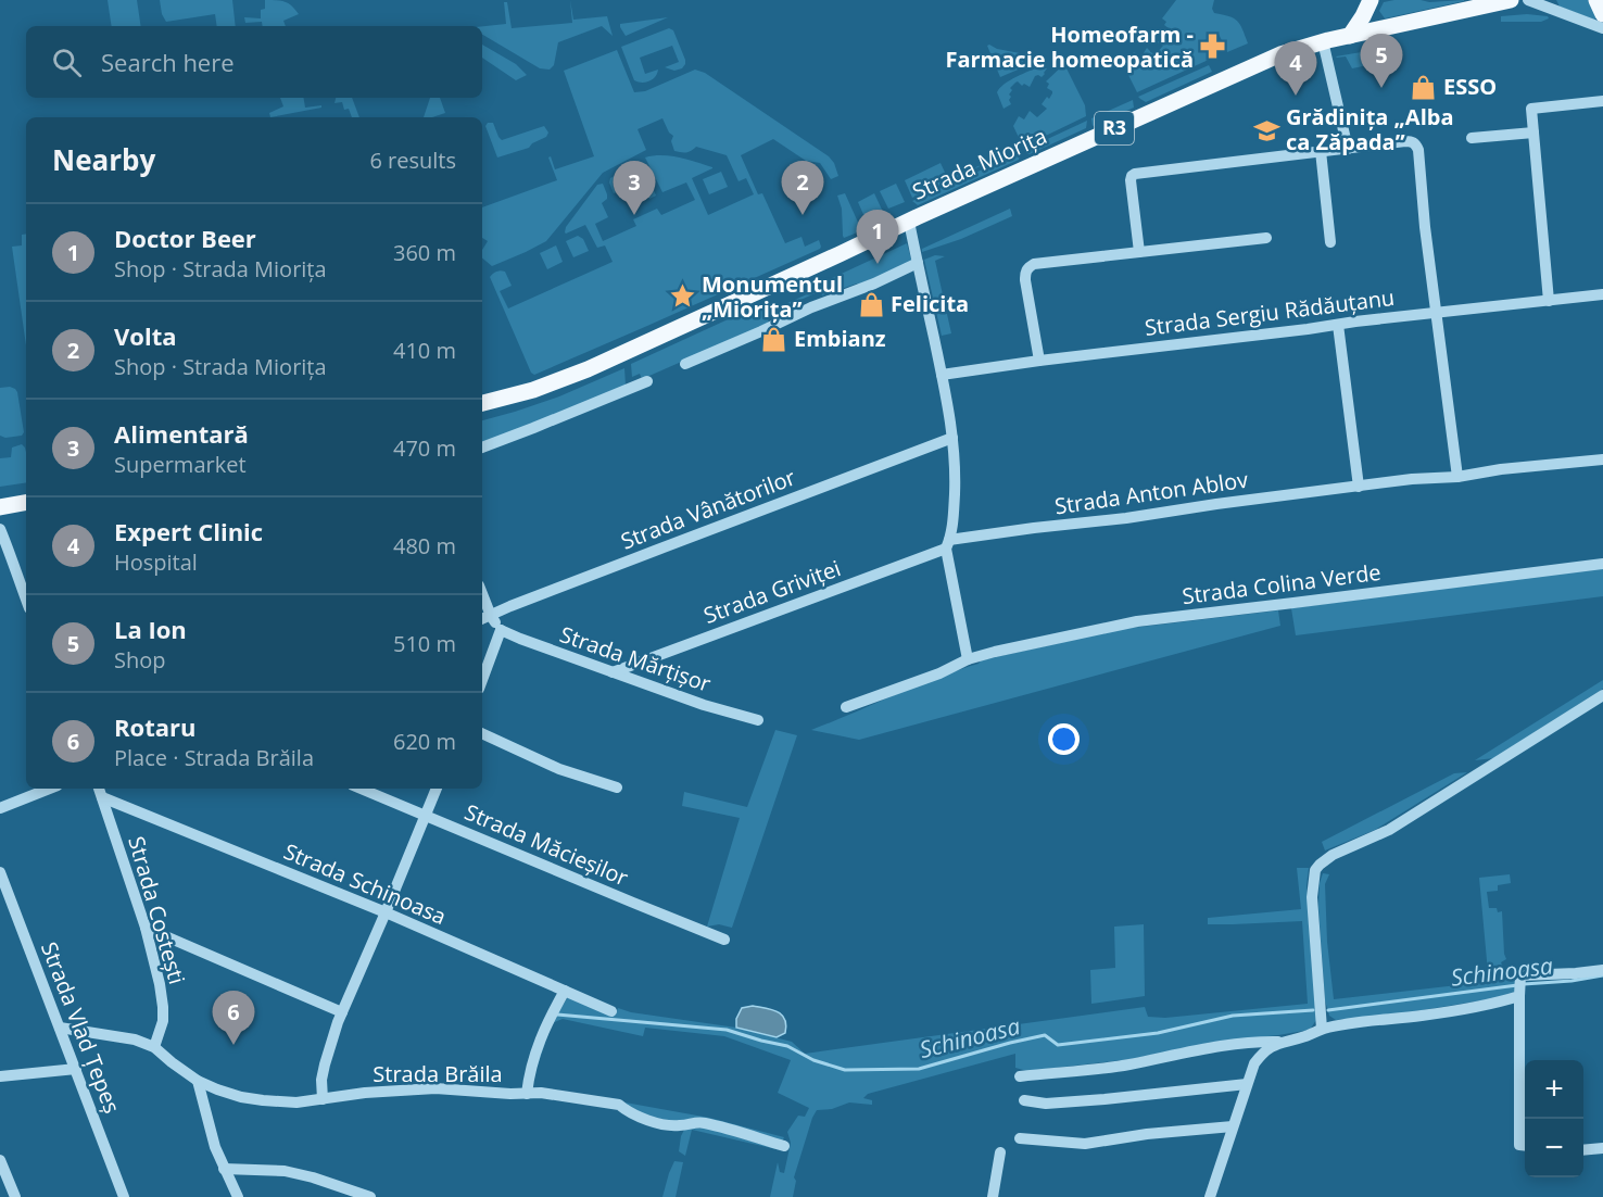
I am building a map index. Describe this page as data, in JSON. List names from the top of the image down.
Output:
{
  "streets": {
    "main road": ["R3", "Strada Miorița"],
    "street": [
      "Strada Sergiu Rădăuțanu",
      "Strada Anton Ablov",
      "Strada Vânătorilor",
      "Strada Colina Verde",
      "Strada Griviței",
      "Strada Mărțișor",
      "Strada Măcieșilor",
      "Strada Schinoasa",
      "Strada Costești",
      "Strada Vlad Țepeș",
      "Strada Brăila"
    ]
  },
  "crossings": [
    ["Strada Anton Ablov", "Strada Griviței"],
    ["Strada Griviței", "Strada Mărțișor"],
    ["Strada Schinoasa", "Strada Costești"],
    ["Strada Costești", "Strada Brăila"],
    ["Strada Vlad Țepeș", "Strada Brăila"]
  ],
  "water": ["Schinoasa"],
  "places": {
    "pharmacy": ["Homeofarm - Farmacie homeopatică"],
    "shop": ["ESSO", "Felicita", "Embianz"],
    "school or university": ["Grădinița „Alba ca Zăpada”"],
    "place": ["Monumentul „Miorița”"]
  },
  "page": {
    "search": "Search here",
    "pins": [
      "5",
      "4",
      "2",
      "3",
      "1",
      "6"
    ],
    "heading": ["Nearby", "6 results"],
    "list": [
      {
        "mark": "1",
        "name": "Doctor Beer",
        "note": "Shop · Strada Miorița",
        "value": "360 m"
      },
      {
        "mark": "2",
        "name": "Volta",
        "note": "Shop · Strada Miorița",
        "value": "410 m"
      },
      {
        "mark": "3",
        "name": "Alimentară",
        "note": "Supermarket",
        "value": "470 m"
      },
      {
        "mark": "4",
        "name": "Expert Clinic",
        "note": "Hospital",
        "value": "480 m"
      },
      {
        "mark": "5",
        "name": "La Ion",
        "note": "Shop",
        "value": "510 m"
      },
      {
        "mark": "6",
        "name": "Rotaru",
        "note": "Place · Strada Brăila",
        "value": "620 m"
      }
    ],
    "map_buttons": ["+", "−"]
  }
}
